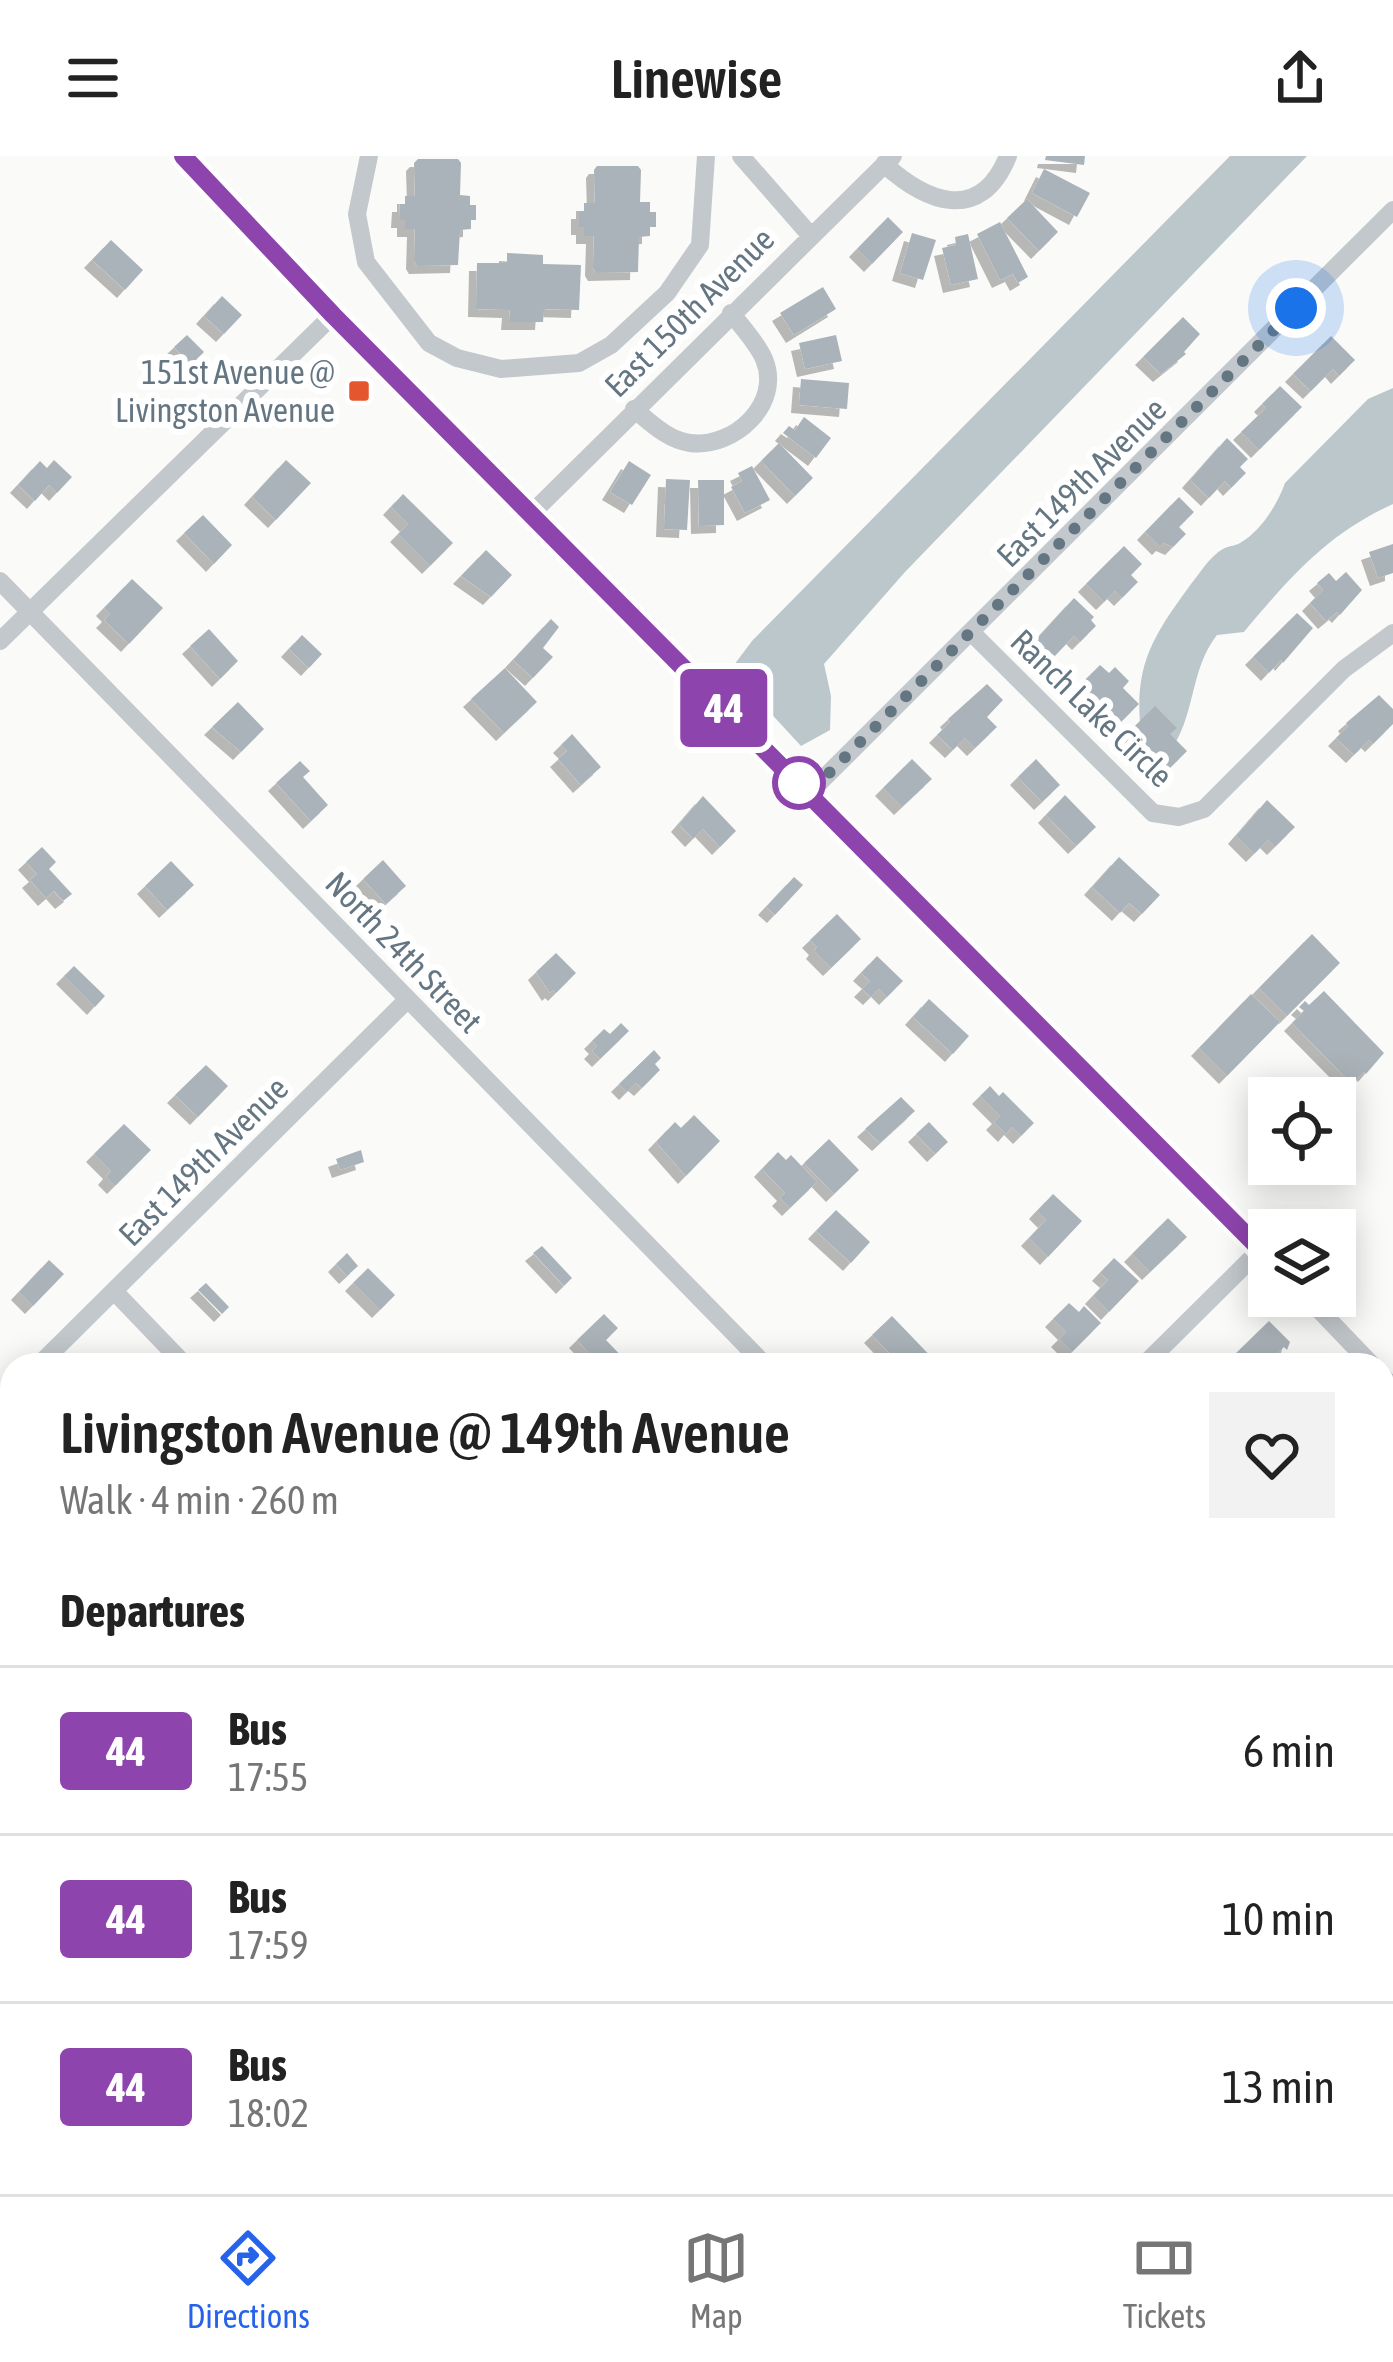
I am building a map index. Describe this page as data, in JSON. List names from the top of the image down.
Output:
{
  "streets": {
    "street": [
      "East 150th Avenue",
      "East 149th Avenue",
      "Ranch Lake Circle",
      "North 24th Street"
    ]
  },
  "crossings": [
    ["East 149th Avenue", "Ranch Lake Circle"],
    ["East 149th Avenue", "North 24th Street"]
  ],
  "places": {
    "transit": ["151st Avenue @ Livingston Avenue"]
  },
  "lines": ["bus line 44"],
  "page": {
    "header": "Linewise",
    "on_map": "44",
    "heading": [
      ["Livingston Avenue @ 149th Avenue", "Walk · 4 min · 260 m"],
      "Departures"
    ],
    "list": [
      {
        "mark": "44",
        "name": "Bus",
        "note": "17:55",
        "value": "6 min"
      },
      {
        "mark": "44",
        "name": "Bus",
        "note": "17:59",
        "value": "10 min"
      },
      {
        "mark": "44",
        "name": "Bus",
        "note": "18:02",
        "value": "13 min"
      }
    ],
    "tabs": ["Directions", "Map", "Tickets"]
  }
}
